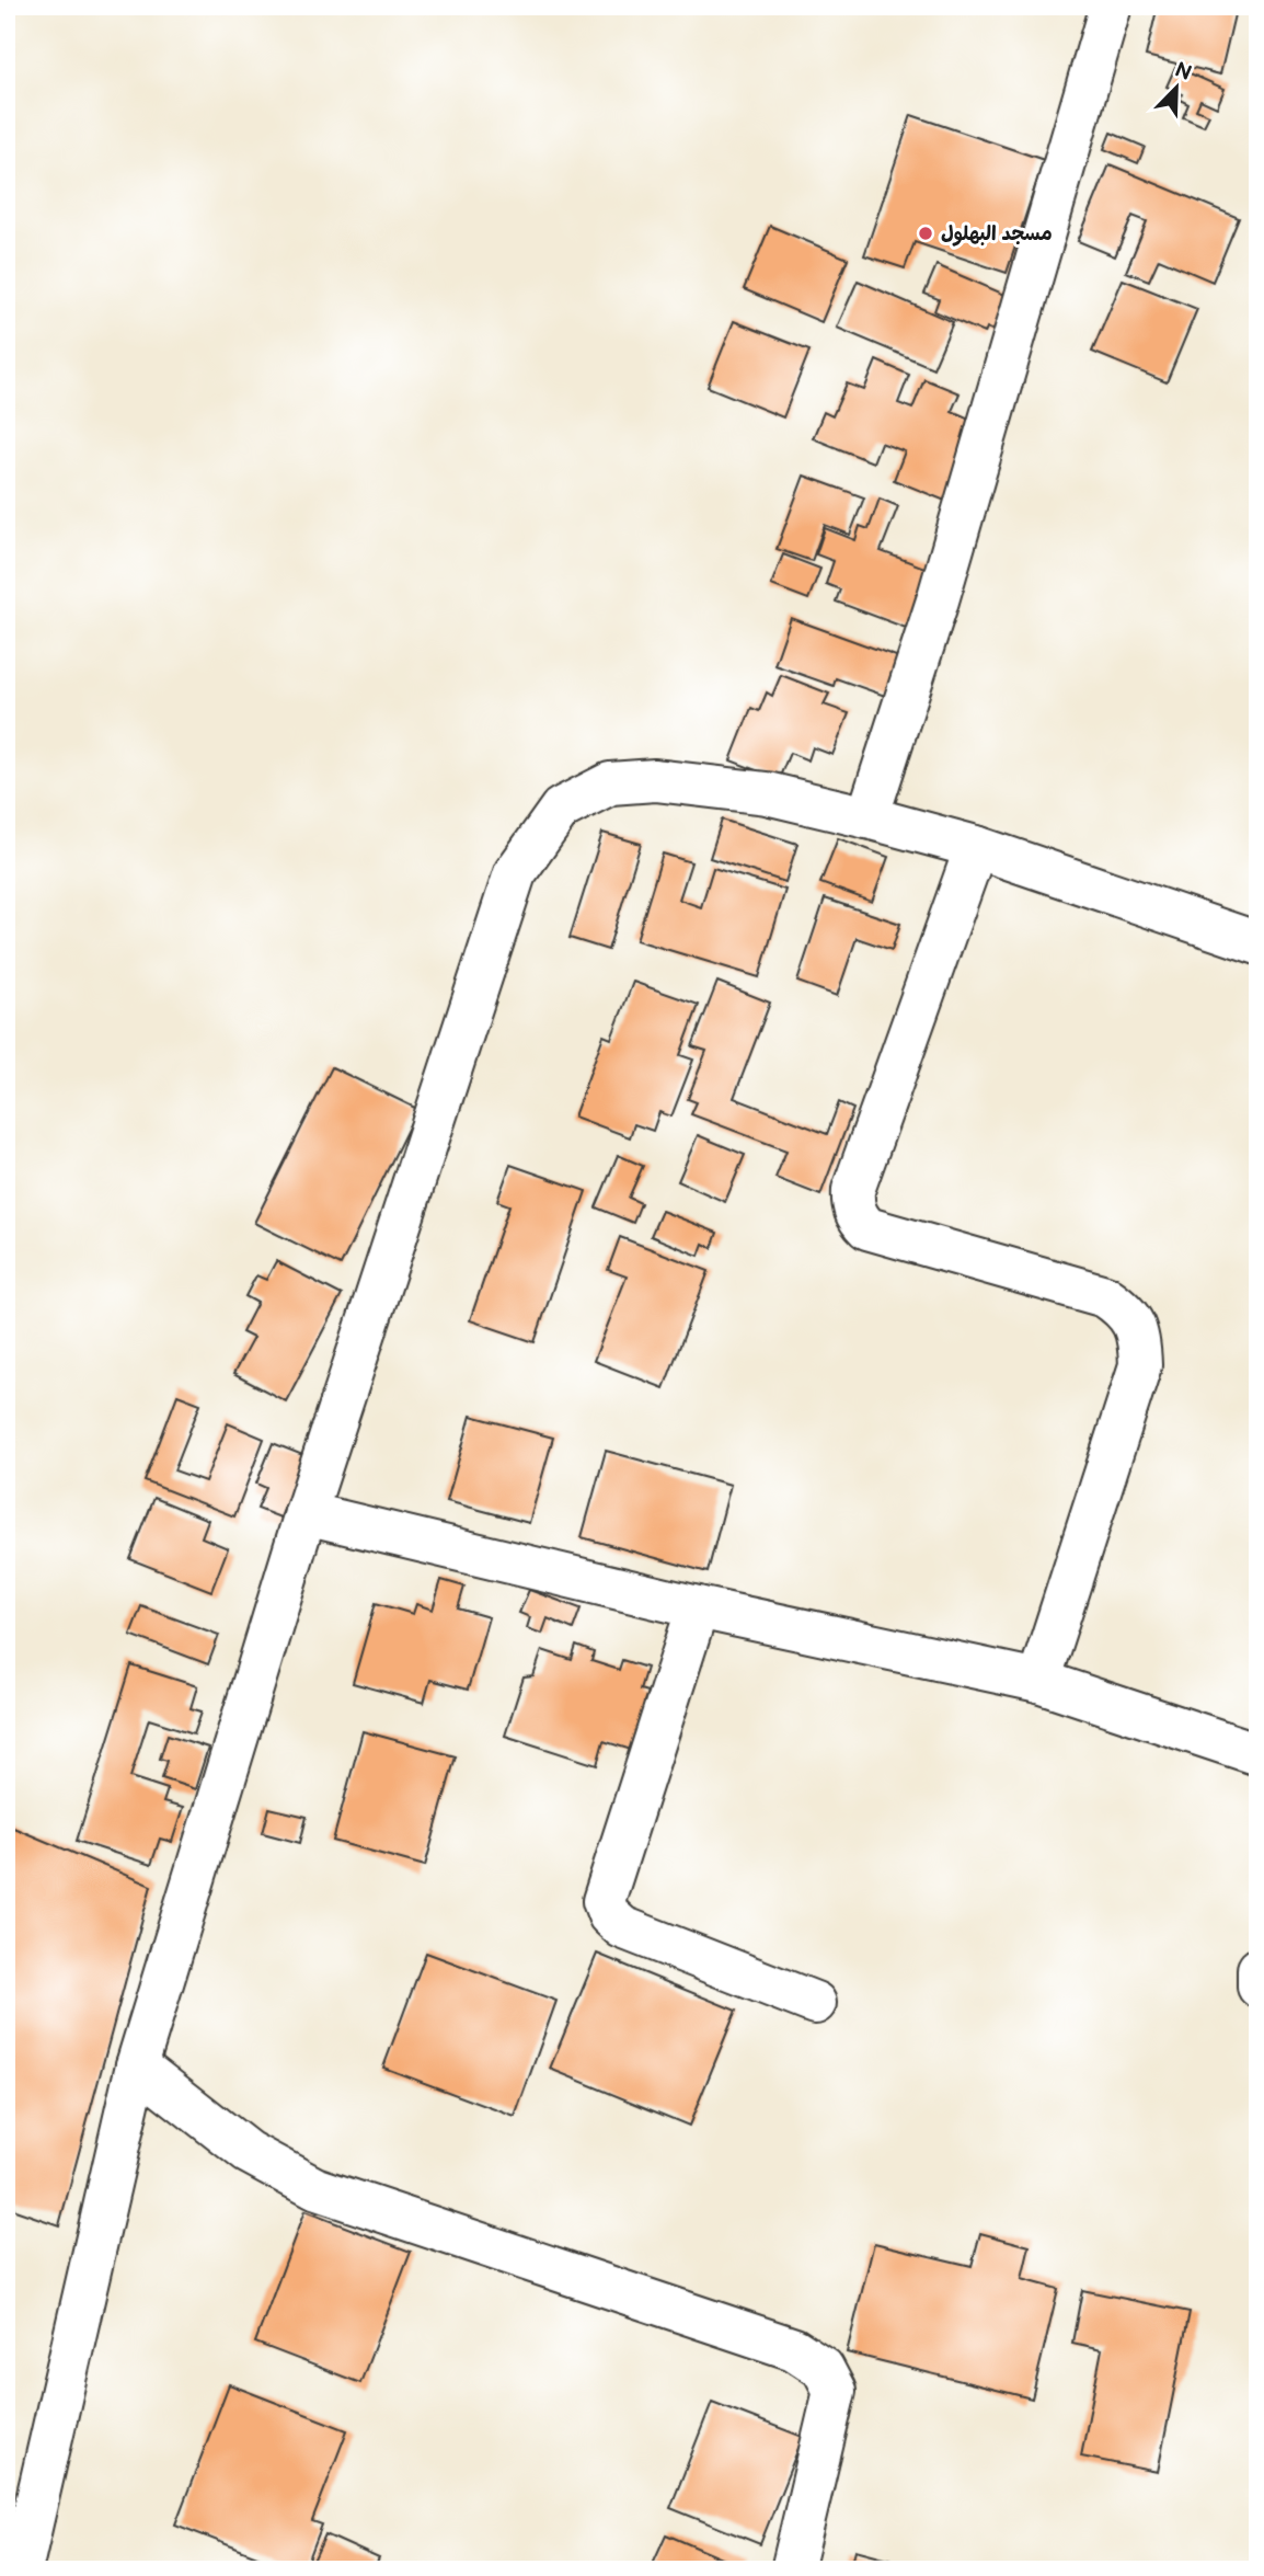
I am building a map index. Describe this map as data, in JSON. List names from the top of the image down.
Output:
{
  "places": ["مسجد البهلول"],
  "north": "top right"
}
